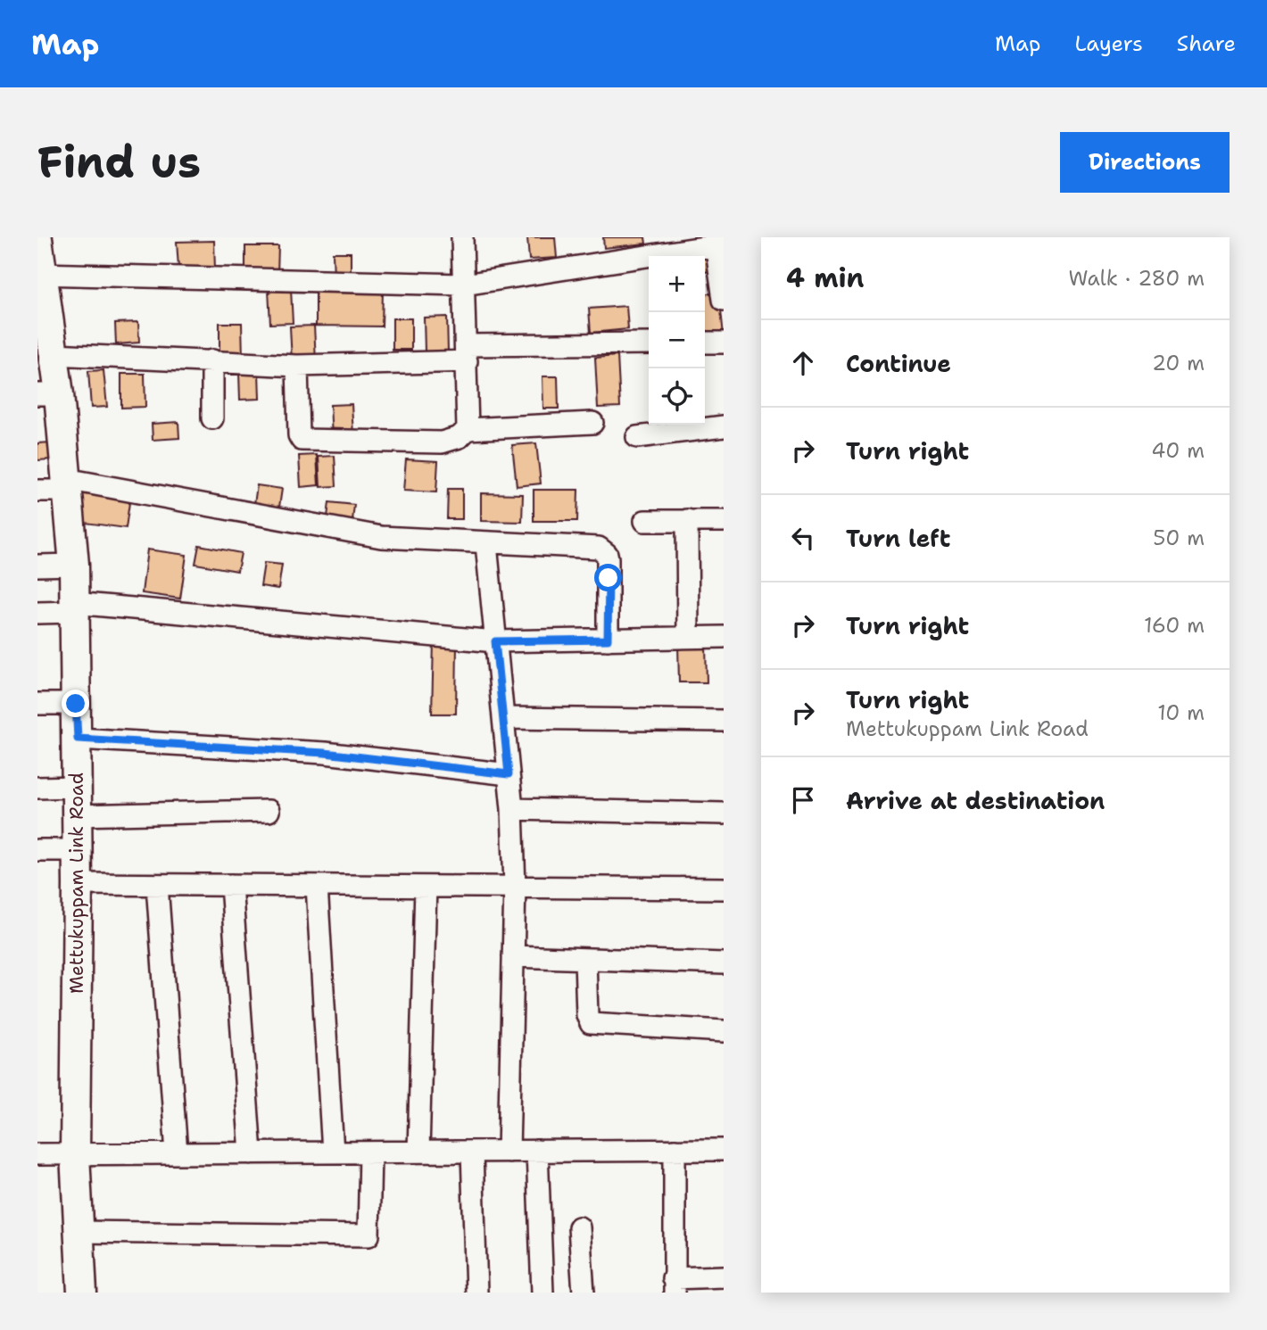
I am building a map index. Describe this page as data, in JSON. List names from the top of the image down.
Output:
{
  "streets": {
    "street": ["Mettukuppam Link Road"]
  },
  "page": {
    "header": "Map",
    "nav": ["Map", "Layers", "Share"],
    "buttons": "Directions",
    "title": "Find us",
    "heading": ["4 min", "Walk · 280 m"],
    "map_buttons": ["+", "−"],
    "list": [
      ["Continue", "20 m"],
      ["Turn right", "40 m"],
      ["Turn left", "50 m"],
      ["Turn right", "160 m"],
      ["Turn right", "Mettukuppam Link Road", "10 m"],
      "Arrive at destination"
    ]
  }
}
